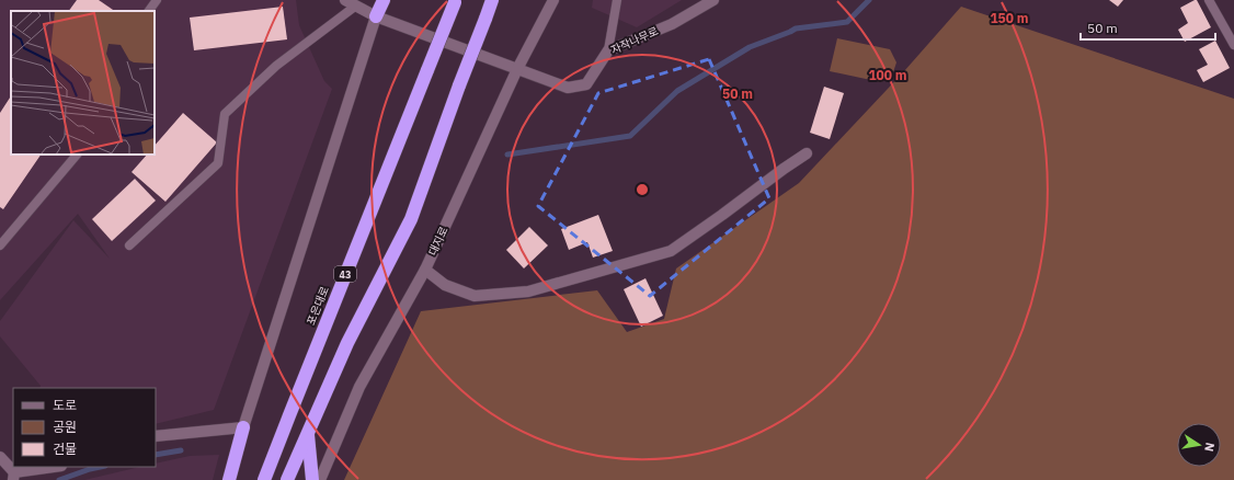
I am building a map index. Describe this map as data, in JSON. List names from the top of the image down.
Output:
{
  "streets": {
    "highway": ["43", "포은대로"],
    "street": ["자작나무로", "대지로"]
  },
  "crossings": [
    ["자작나무로", "대지로"]
  ],
  "legend": ["도로", "공원", "건물"],
  "scale_bar": "50 m",
  "north": "right",
  "rings": ["150 m", "100 m", "50 m"]
}
